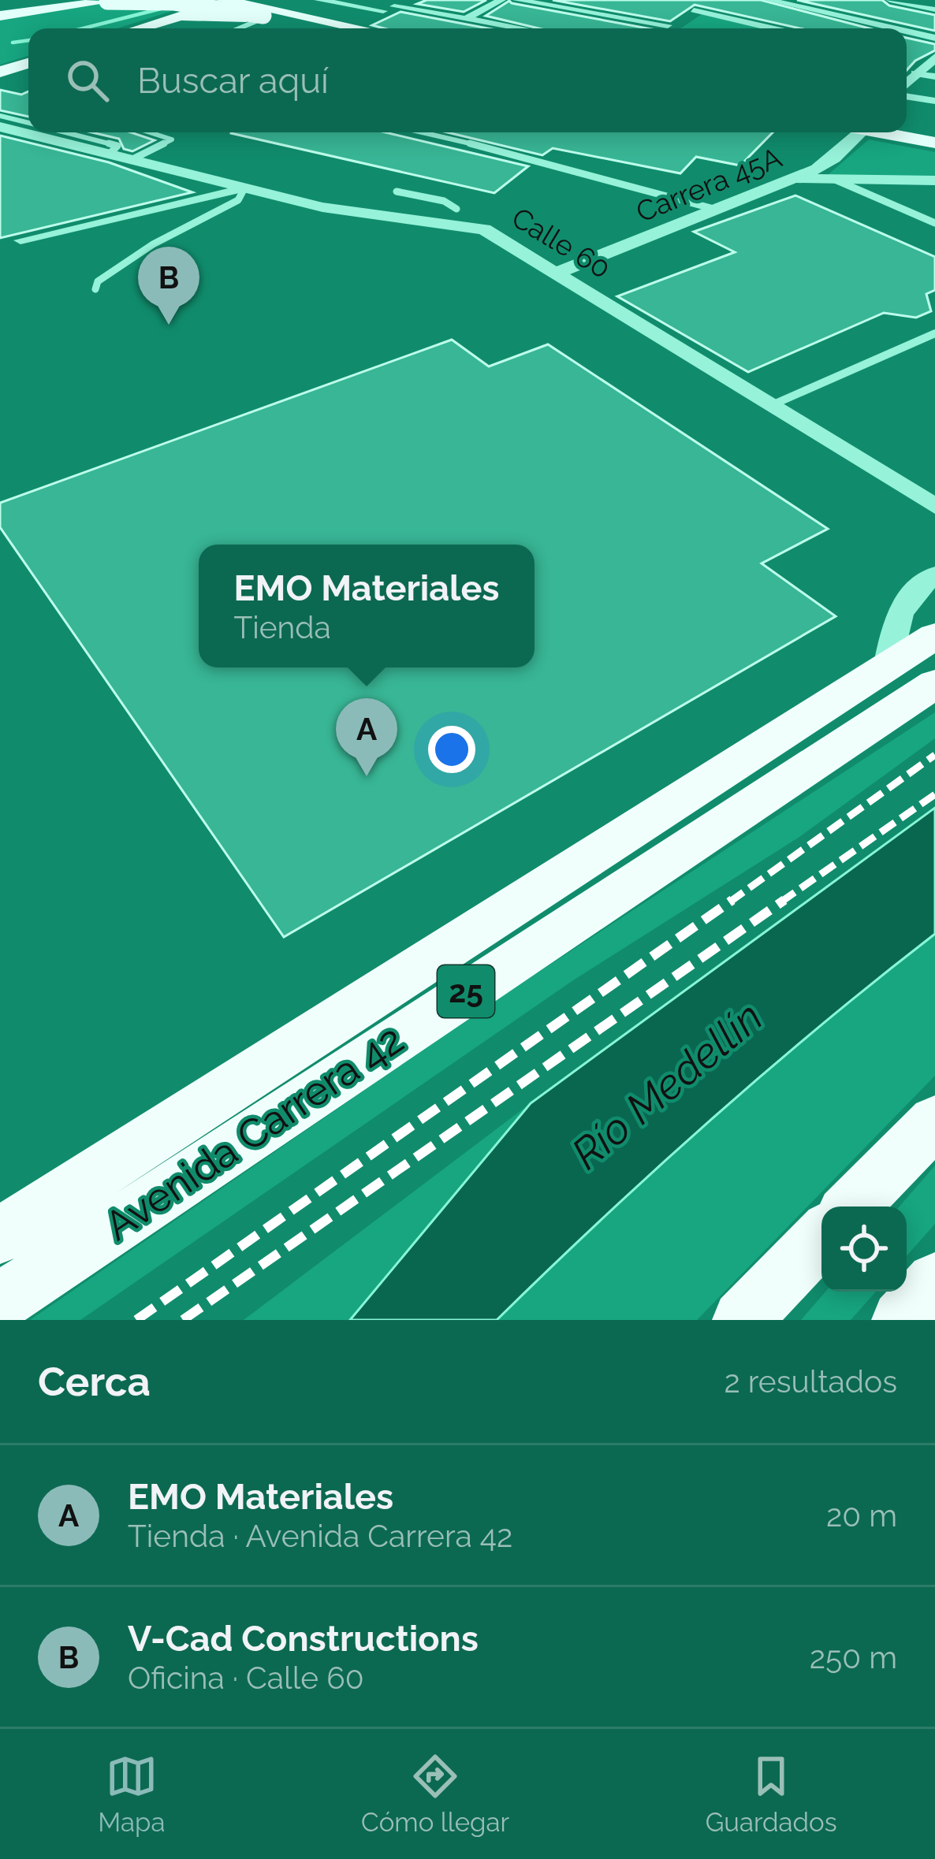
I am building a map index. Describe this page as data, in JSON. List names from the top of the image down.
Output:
{
  "streets": {
    "highway": ["25", "Avenida Carrera 42"],
    "street": ["Carrera 45A", "Calle 60"]
  },
  "crossings": [
    ["Carrera 45A", "Calle 60"]
  ],
  "water": ["Río Medellín"],
  "page": {
    "search": "Buscar aquí",
    "pins": ["B", "A"],
    "popup": ["EMO Materiales", "Tienda"],
    "heading": ["Cerca", "2 resultados"],
    "list": [
      {
        "mark": "A",
        "name": "EMO Materiales",
        "note": "Tienda · Avenida Carrera 42",
        "value": "20 m"
      },
      {
        "mark": "B",
        "name": "V-Cad Constructions",
        "note": "Oficina · Calle 60",
        "value": "250 m"
      }
    ],
    "nav": ["Mapa", "Cómo llegar", "Guardados"]
  }
}
